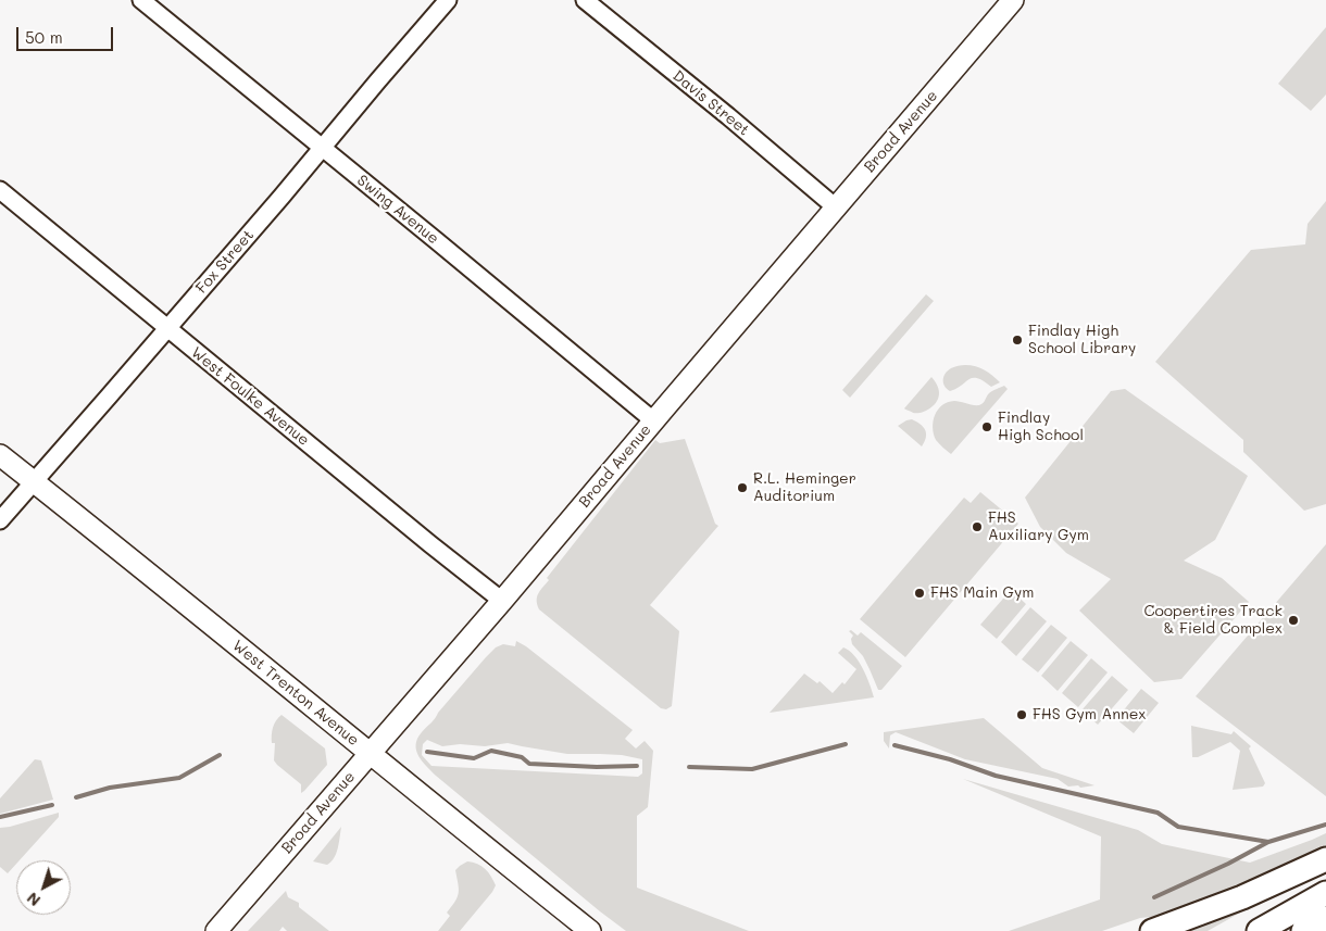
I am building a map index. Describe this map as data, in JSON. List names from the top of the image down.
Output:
{
  "streets": {
    "main road": ["Broad Avenue", "West Trenton Avenue"],
    "street": [
      "Davis Street",
      "Swing Avenue",
      "Fox Street",
      "West Foulke Avenue"
    ]
  },
  "crossings": [
    ["Davis Street", "Broad Avenue"],
    ["Broad Avenue", "Swing Avenue"],
    ["Broad Avenue", "West Foulke Avenue"],
    ["Broad Avenue", "West Trenton Avenue"],
    ["Swing Avenue", "Fox Street"],
    ["Fox Street", "West Foulke Avenue"],
    ["Fox Street", "West Trenton Avenue"]
  ],
  "places": [
    "Findlay High School Library",
    "Findlay High School",
    "R.L. Heminger Auditorium",
    "FHS Auxiliary Gym",
    "FHS Main Gym",
    "Coopertires Track & Field Complex",
    "FHS Gym Annex"
  ],
  "scale_bar": "50 m",
  "north": "bottom left"
}
